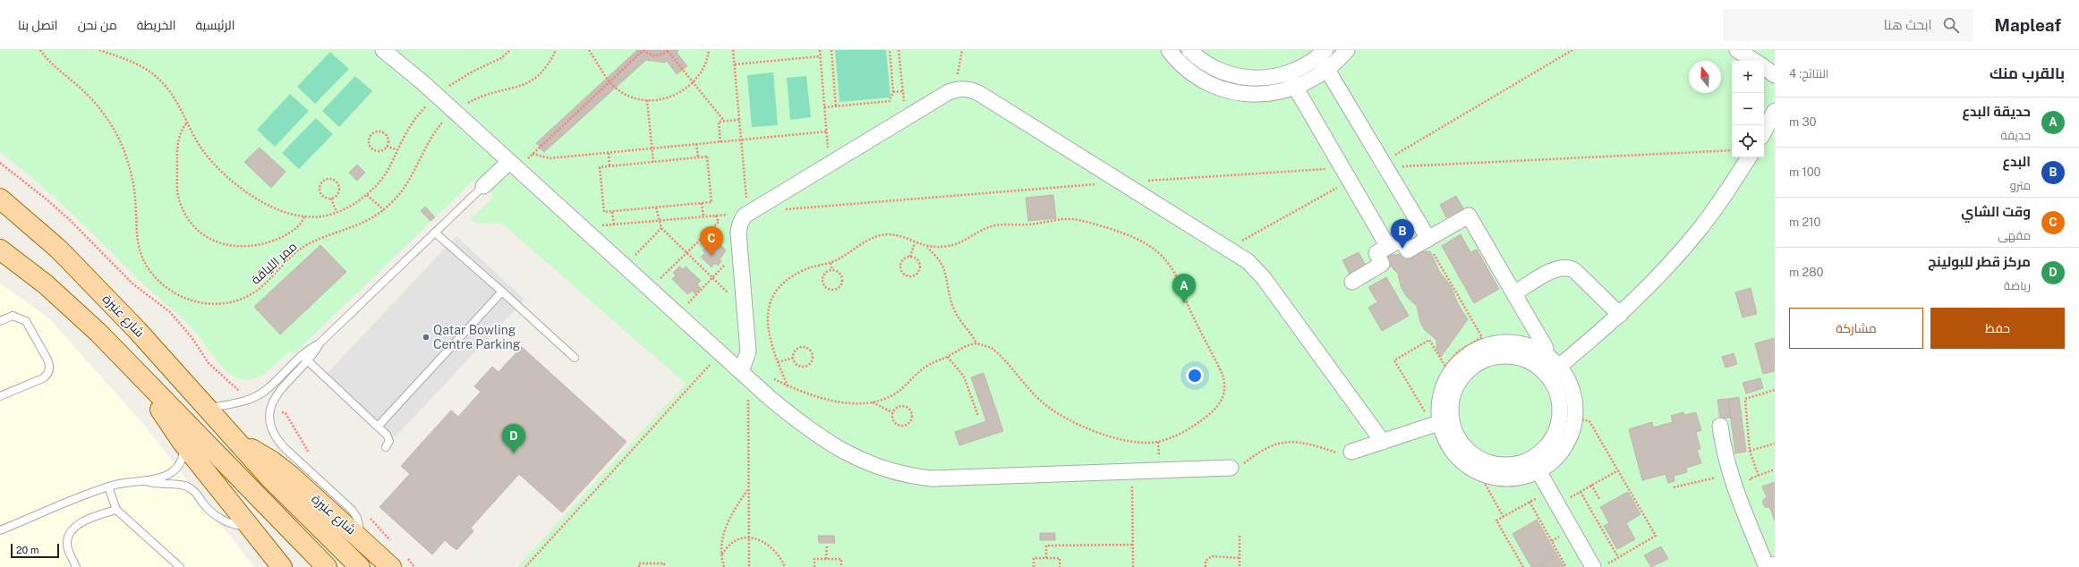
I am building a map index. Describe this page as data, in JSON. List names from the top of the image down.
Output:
{
  "streets": {
    "main road": ["شارع عنيزة"],
    "path": ["ممر اللياقة"]
  },
  "places": ["Qatar Bowling Centre Parking"],
  "scale_bar": "20 m",
  "north": "top",
  "page": {
    "header": "Mapleaf",
    "search": "ابحث هنا",
    "nav": [
      "الرئيسية",
      "الخريطة",
      "من نحن",
      "اتصل بنا"
    ],
    "heading": ["بالقرب منك", "النتائج: 4"],
    "map_buttons": ["+", "−"],
    "list": [
      {
        "mark": "A",
        "name": "حديقة البدع",
        "note": "حديقة",
        "value": "30 m"
      },
      {
        "mark": "B",
        "name": "البدع",
        "note": "مترو",
        "value": "100 m"
      },
      {
        "mark": "C",
        "name": "وقت الشاي",
        "note": "مقهى",
        "value": "210 m"
      },
      {
        "mark": "D",
        "name": "مركز قطر للبولينج",
        "note": "رياضة",
        "value": "280 m"
      }
    ],
    "pins": [
      "B",
      "C",
      "A",
      "D"
    ],
    "buttons": ["حفظ", "مشاركة"],
    "scale": "20 m"
  }
}
